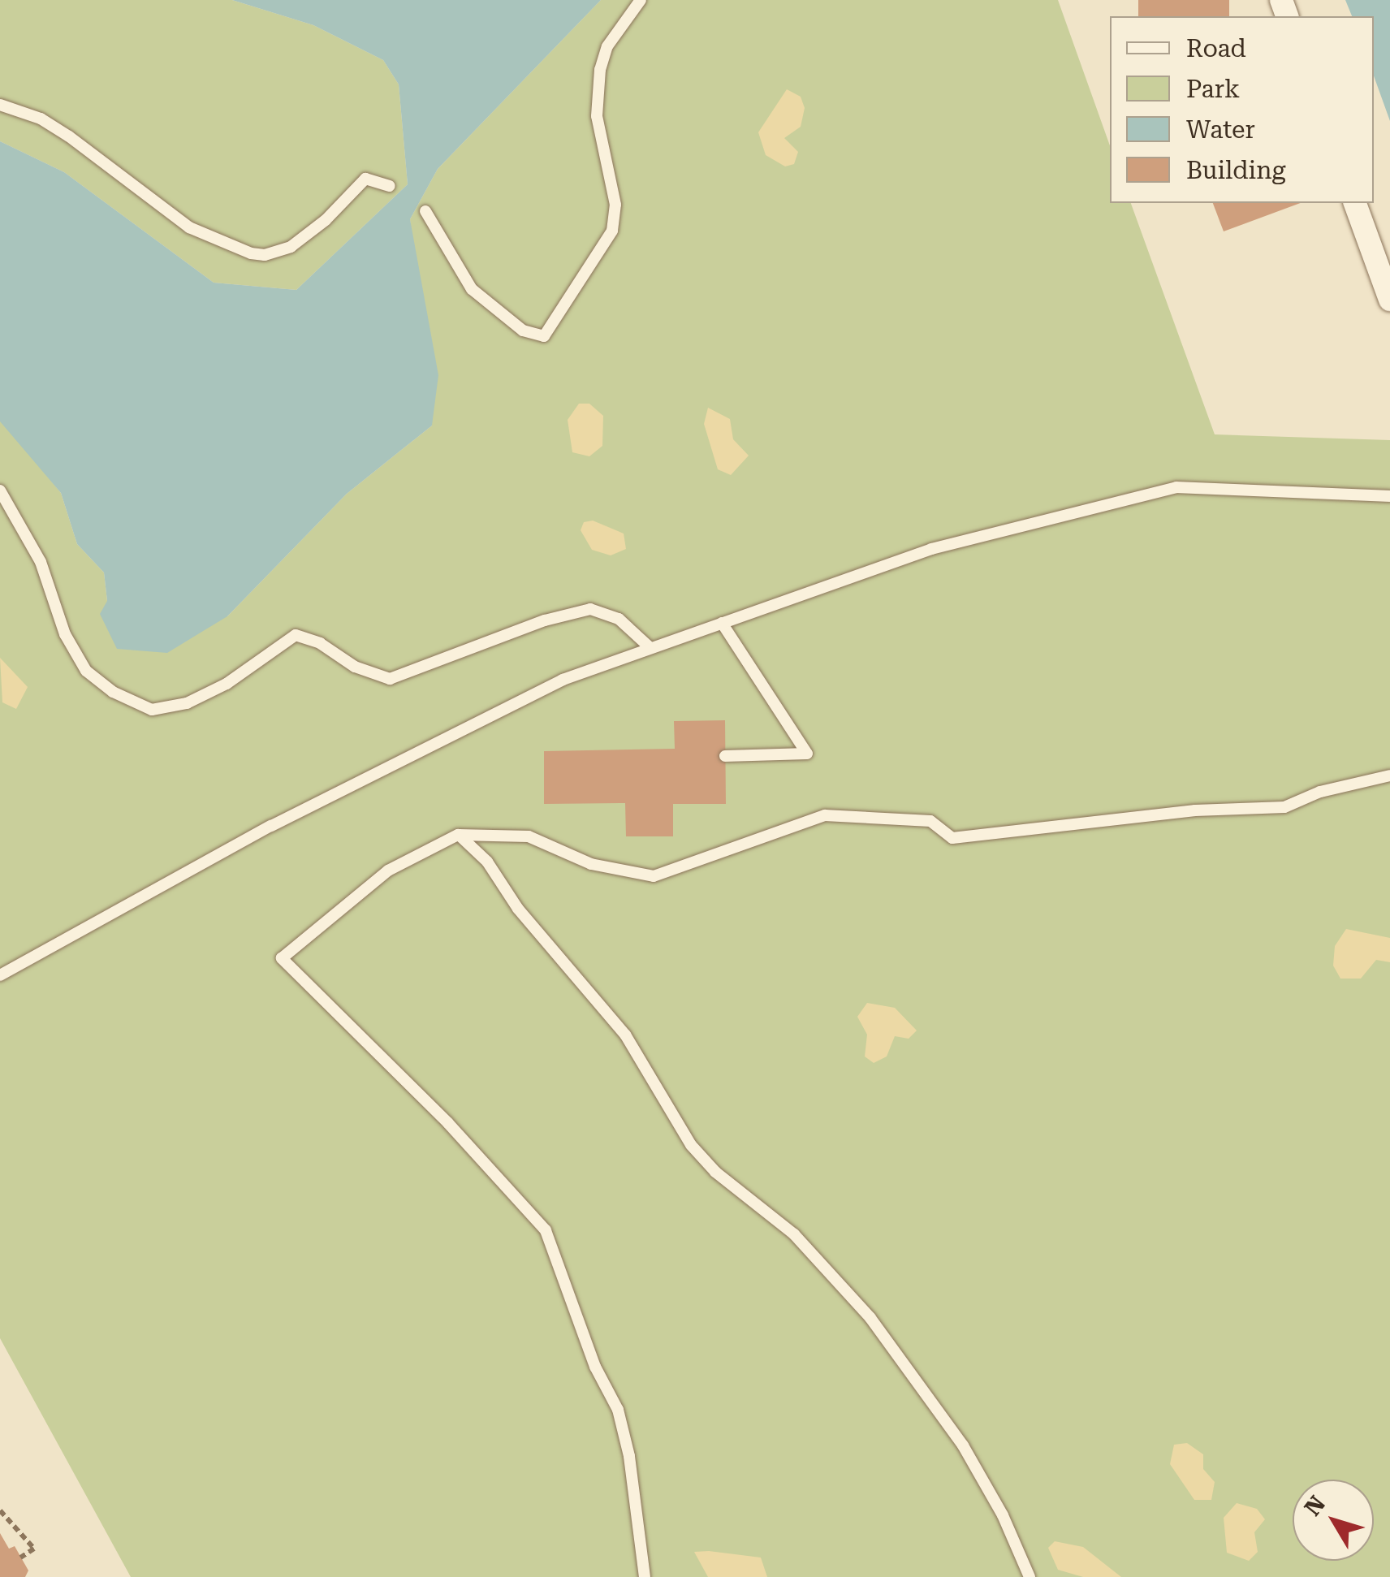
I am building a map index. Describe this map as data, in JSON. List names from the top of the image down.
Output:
{
  "legend": [
    "Road",
    "Park",
    "Water",
    "Building"
  ],
  "north": "top left"
}
